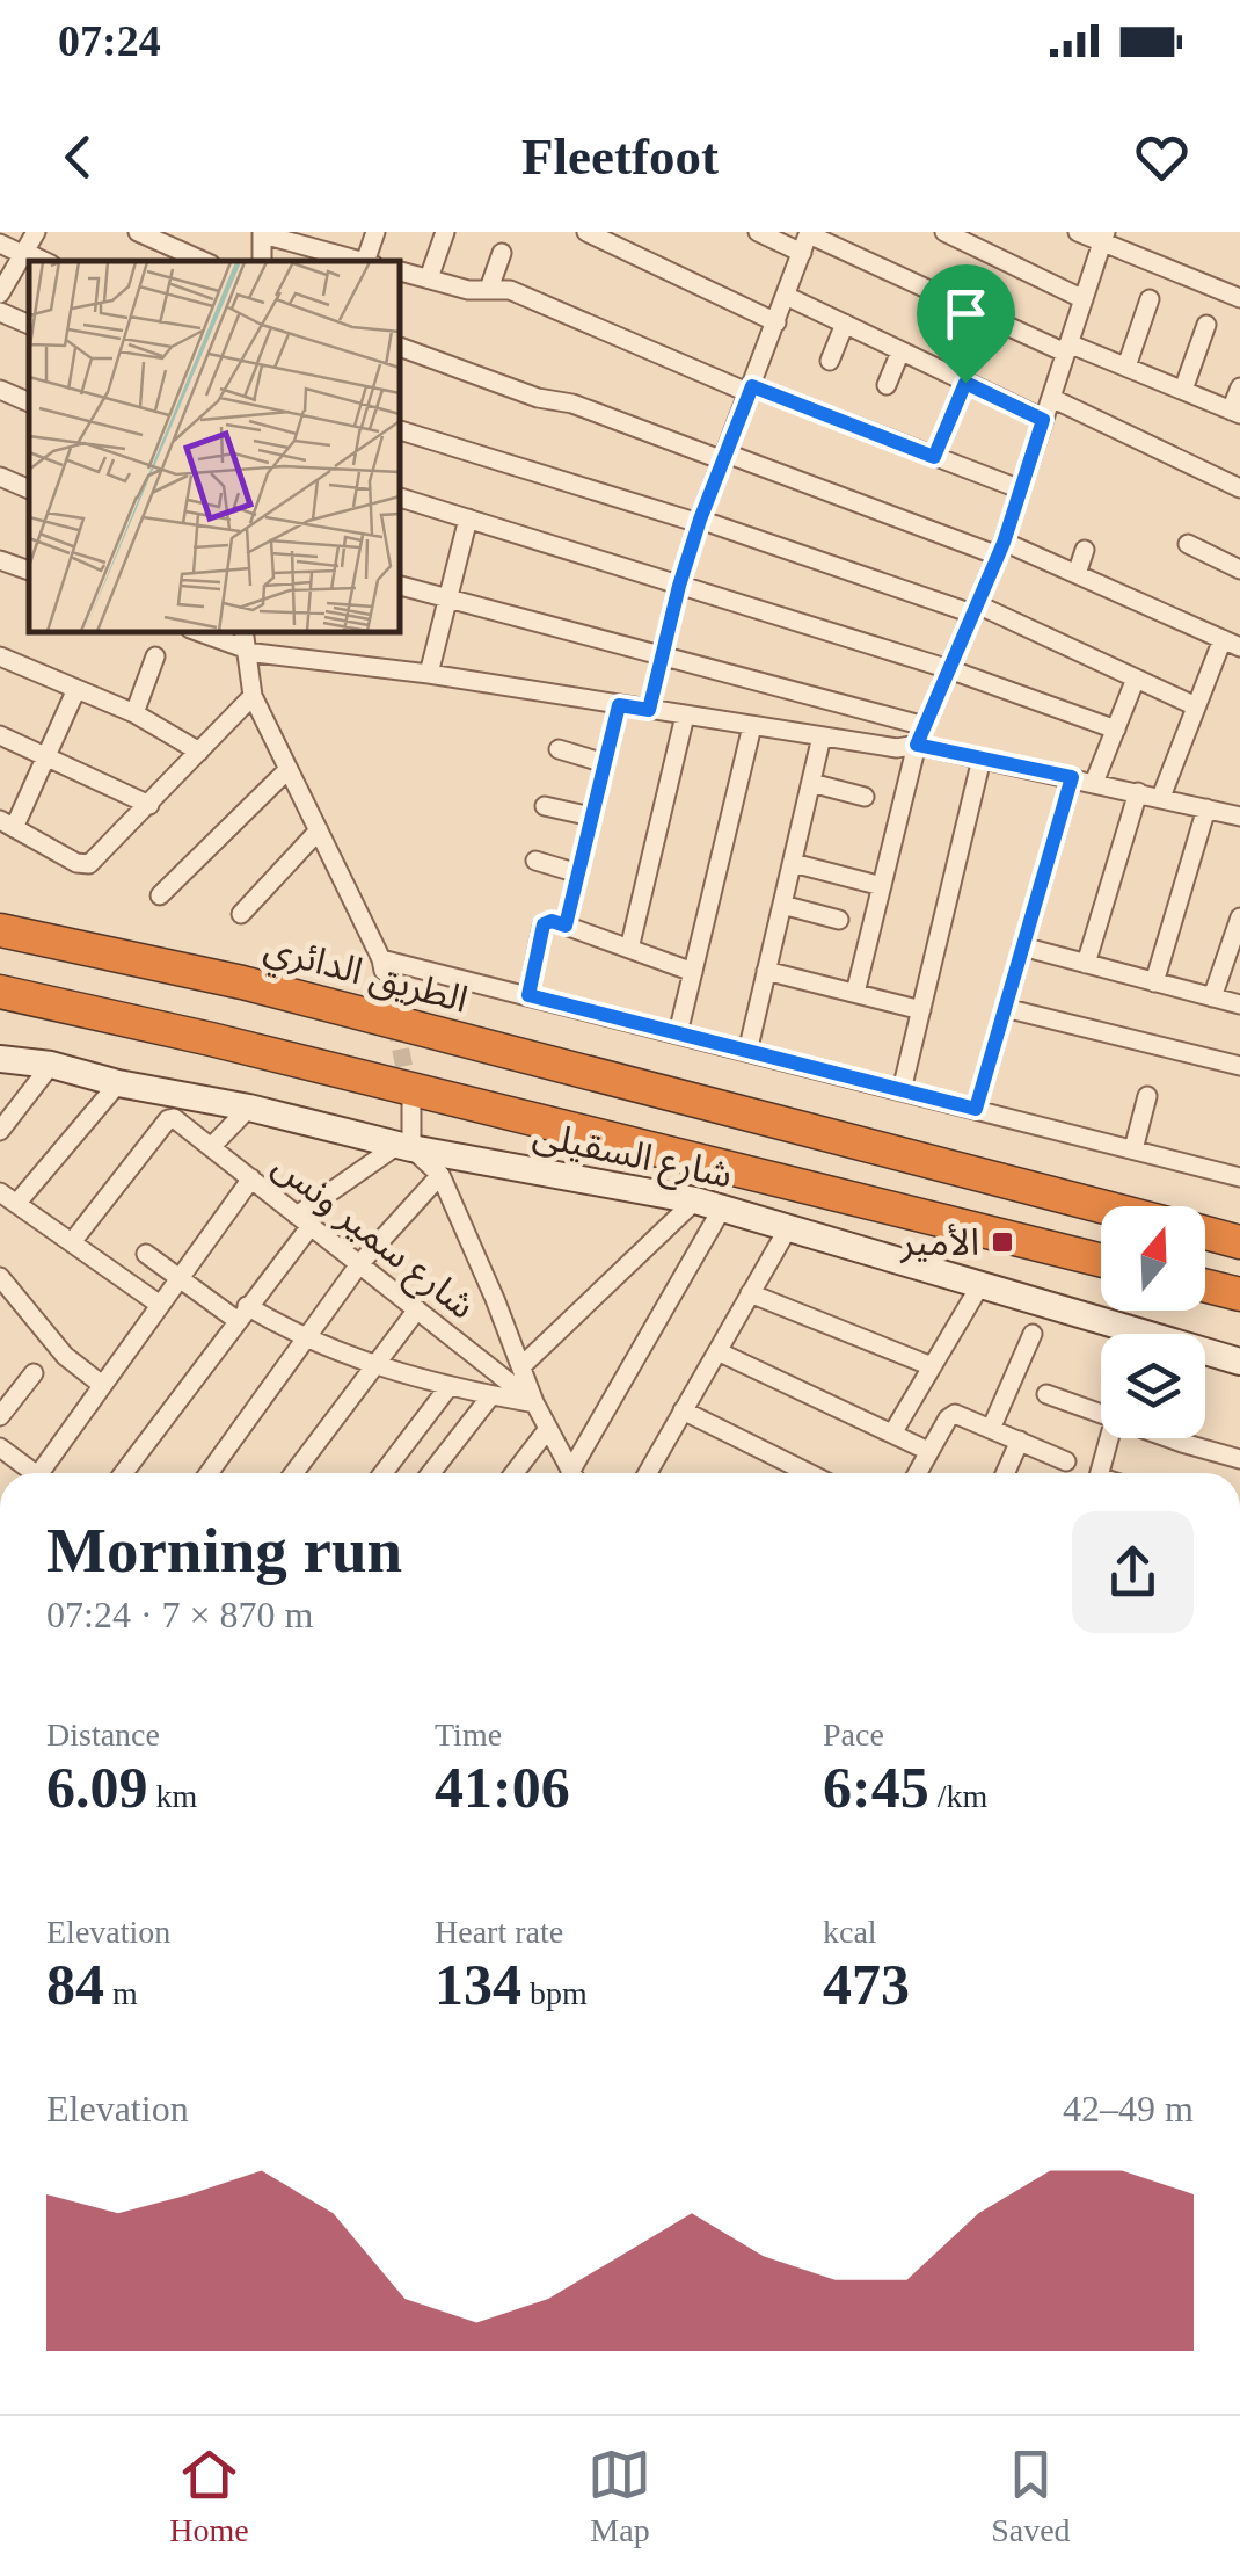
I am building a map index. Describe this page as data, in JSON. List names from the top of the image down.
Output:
{
  "streets": {
    "highway": ["الطريق الدائري"],
    "street": ["شارع السقيلى", "شارع سمير ونس"]
  },
  "places": {
    "transit": ["الأمير"]
  },
  "north": "top",
  "page": {
    "status": "07:24",
    "header": "Fleetfoot",
    "heading": ["Morning run", "07:24 · 7 × 870 m"],
    "stats": [
      ["Distance", "6.09 km"],
      ["Time", "41:06"],
      ["Pace", "6:45 /km"],
      ["Elevation", "84 m"],
      ["Heart rate", "134 bpm"],
      ["kcal", "473"]
    ],
    "chart": ["Elevation", "42–49 m"],
    "tabs": ["Home", "Map", "Saved"]
  }
}
